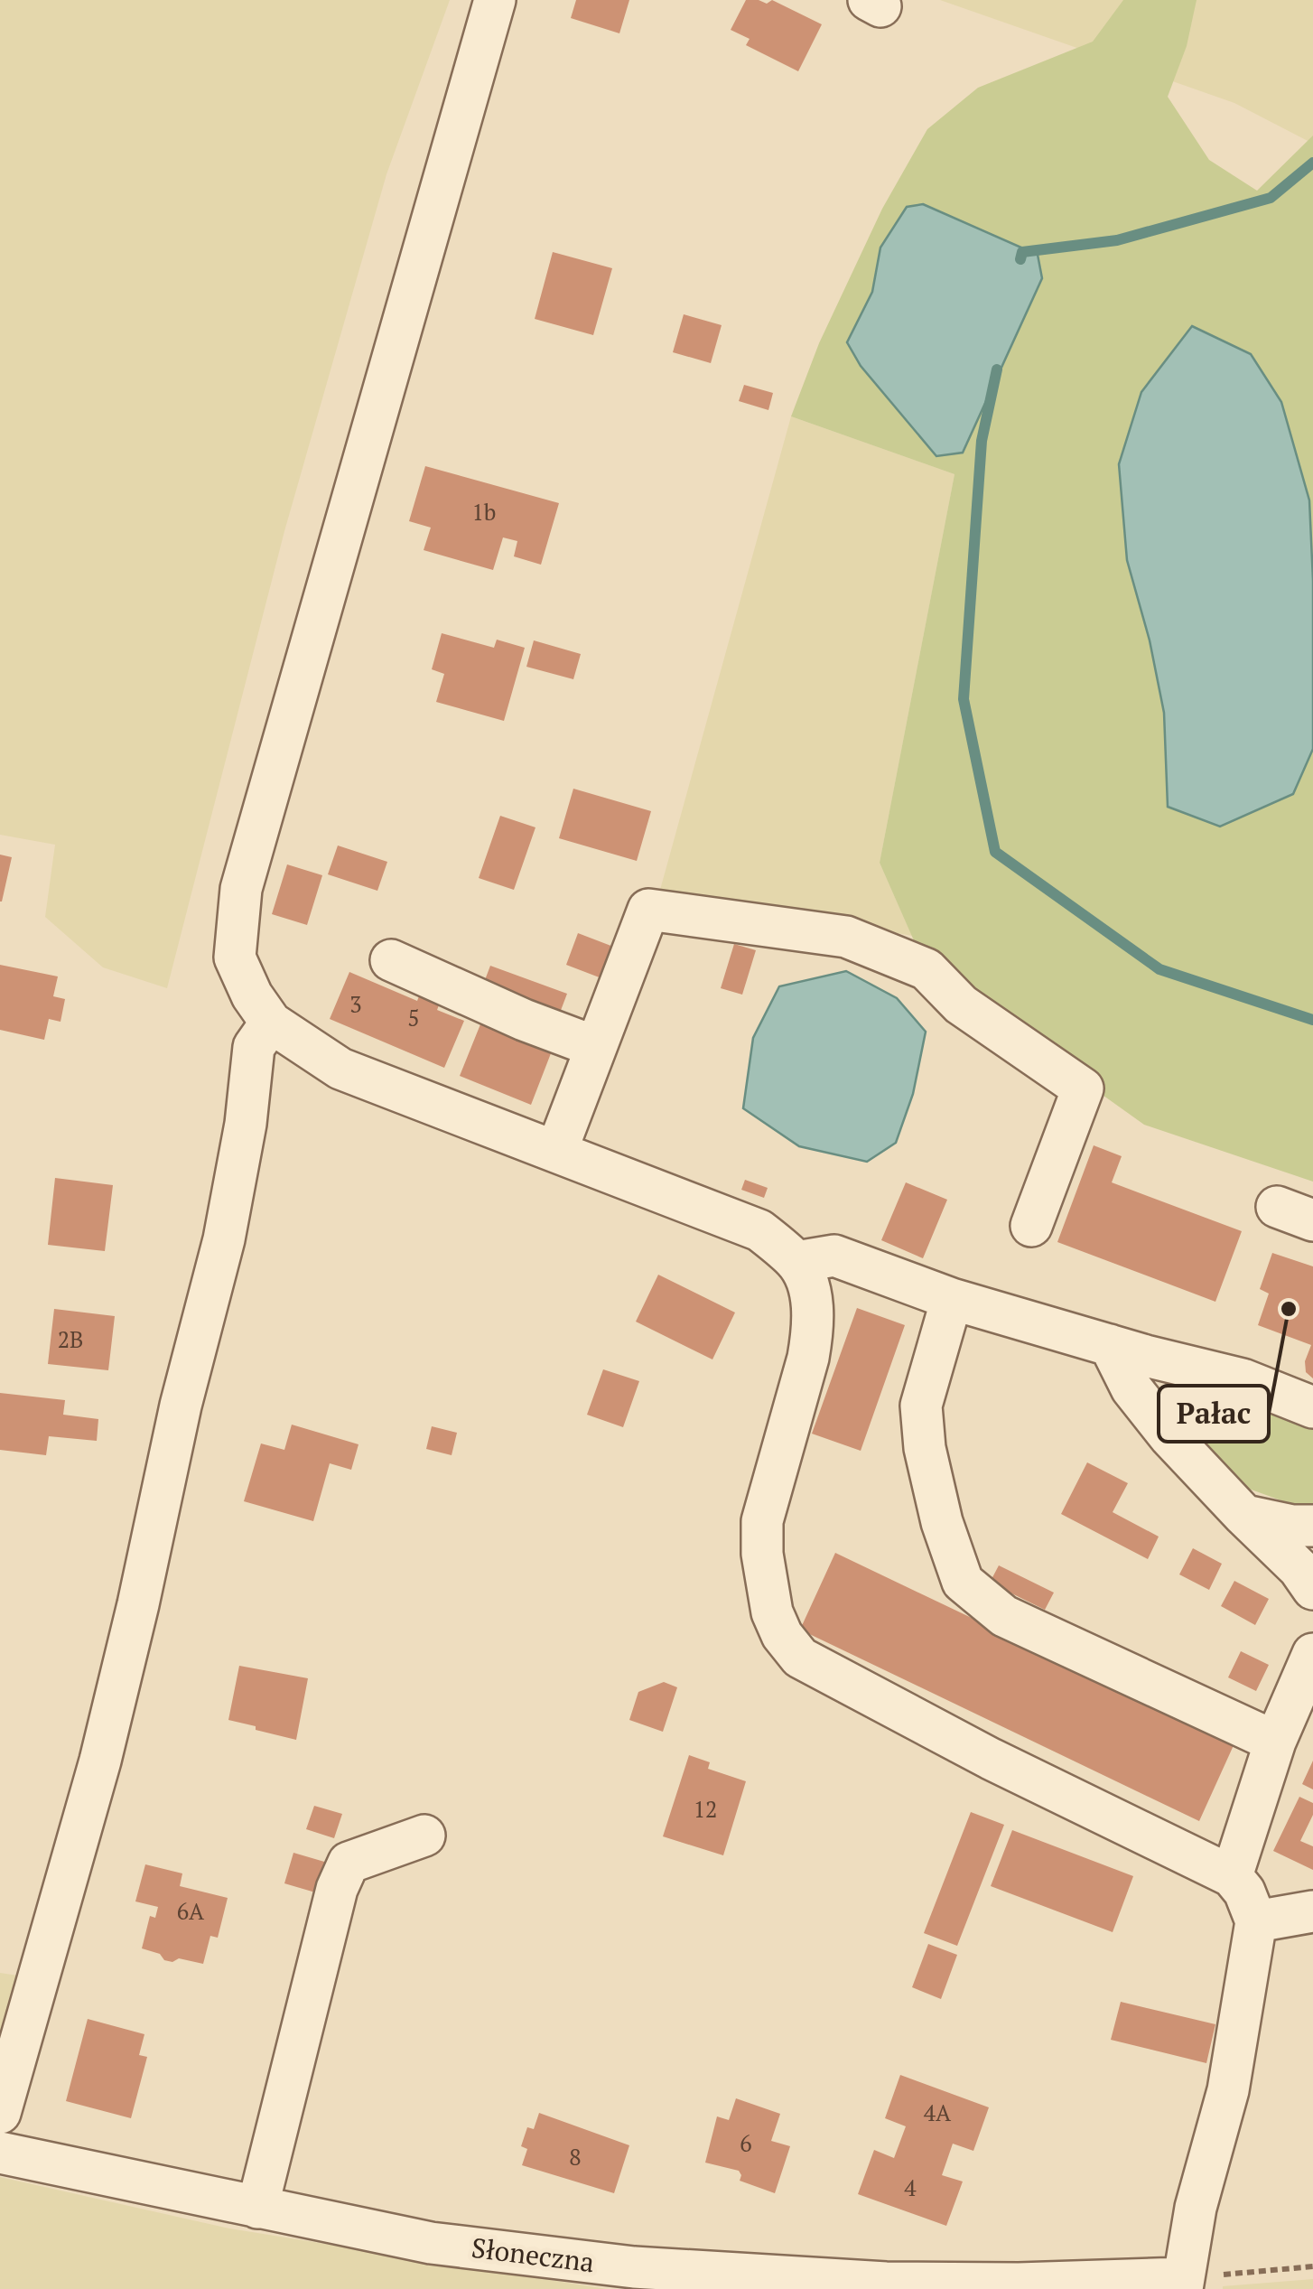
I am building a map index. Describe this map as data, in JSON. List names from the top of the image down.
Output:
{
  "streets": {
    "street": ["Słoneczna"]
  },
  "places": ["Pałac"],
  "house_numbers": [
    "1b",
    "3",
    "5",
    "2B",
    "12",
    "6A",
    "4A",
    "6",
    "8",
    "4"
  ]
}
